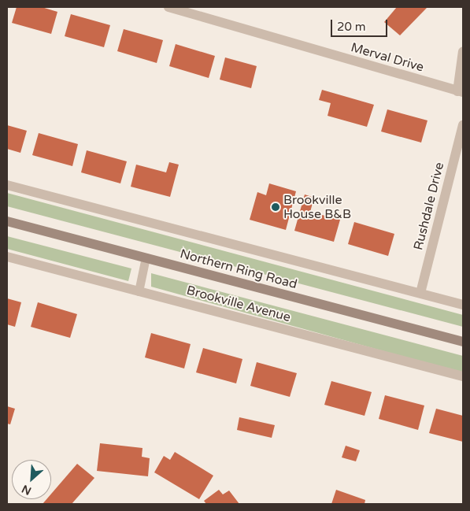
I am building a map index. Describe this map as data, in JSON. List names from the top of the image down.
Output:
{
  "streets": {
    "main road": ["Northern Ring Road"],
    "street": ["Merval Drive", "Rushdale Drive", "Brookville Avenue"]
  },
  "places": ["Brookville House B&B"],
  "scale_bar": "20 m",
  "north": "bottom left"
}
